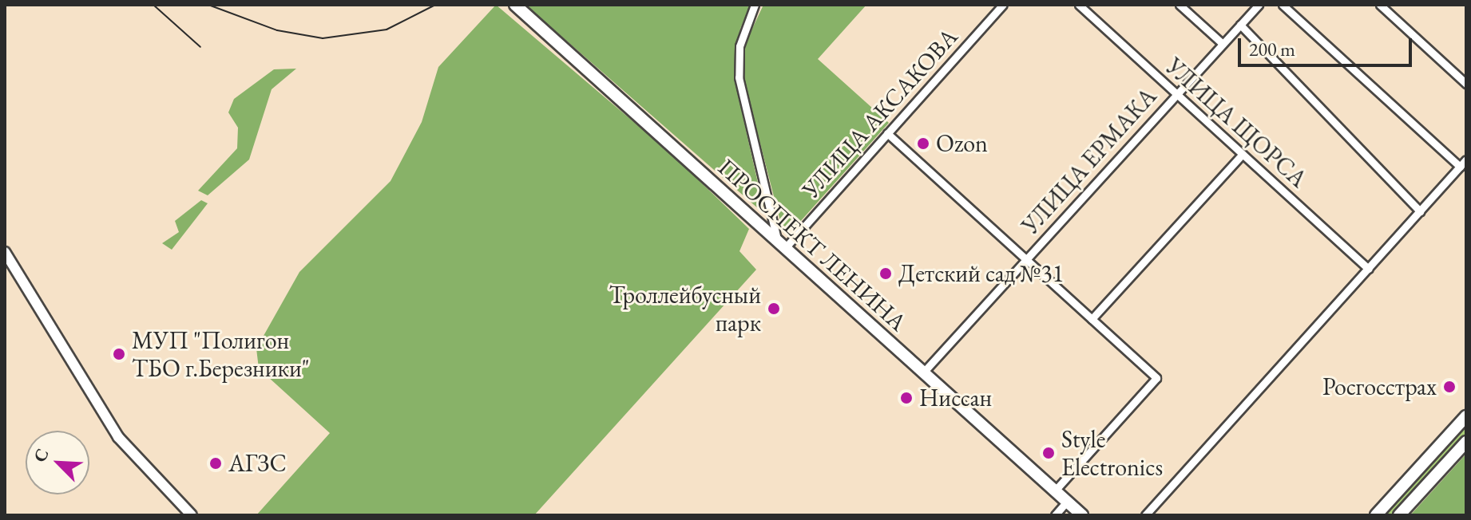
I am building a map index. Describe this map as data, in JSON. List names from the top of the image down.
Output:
{
  "streets": {
    "main road": ["ПРОСПЕКТ ЛЕНИНА"],
    "street": ["УЛИЦА АКСАКОВА", "УЛИЦА ЩОРСА", "УЛИЦА ЕРМАКА"]
  },
  "crossings": [
    ["УЛИЦА АКСАКОВА", "ПРОСПЕКТ ЛЕНИНА"],
    ["УЛИЦА ЩОРСА", "УЛИЦА ЕРМАКА"],
    ["УЛИЦА ЕРМАКА", "ПРОСПЕКТ ЛЕНИНА"]
  ],
  "places": [
    "Ozon",
    "Детский сад №31",
    "Троллейбусный парк",
    "МУП \"Полигон ТБО г.Березники\"",
    "Росгосстрах",
    "Ниссан",
    "Style Electronics",
    "АГЗС"
  ],
  "scale_bar": "200 m",
  "north": "top left"
}
